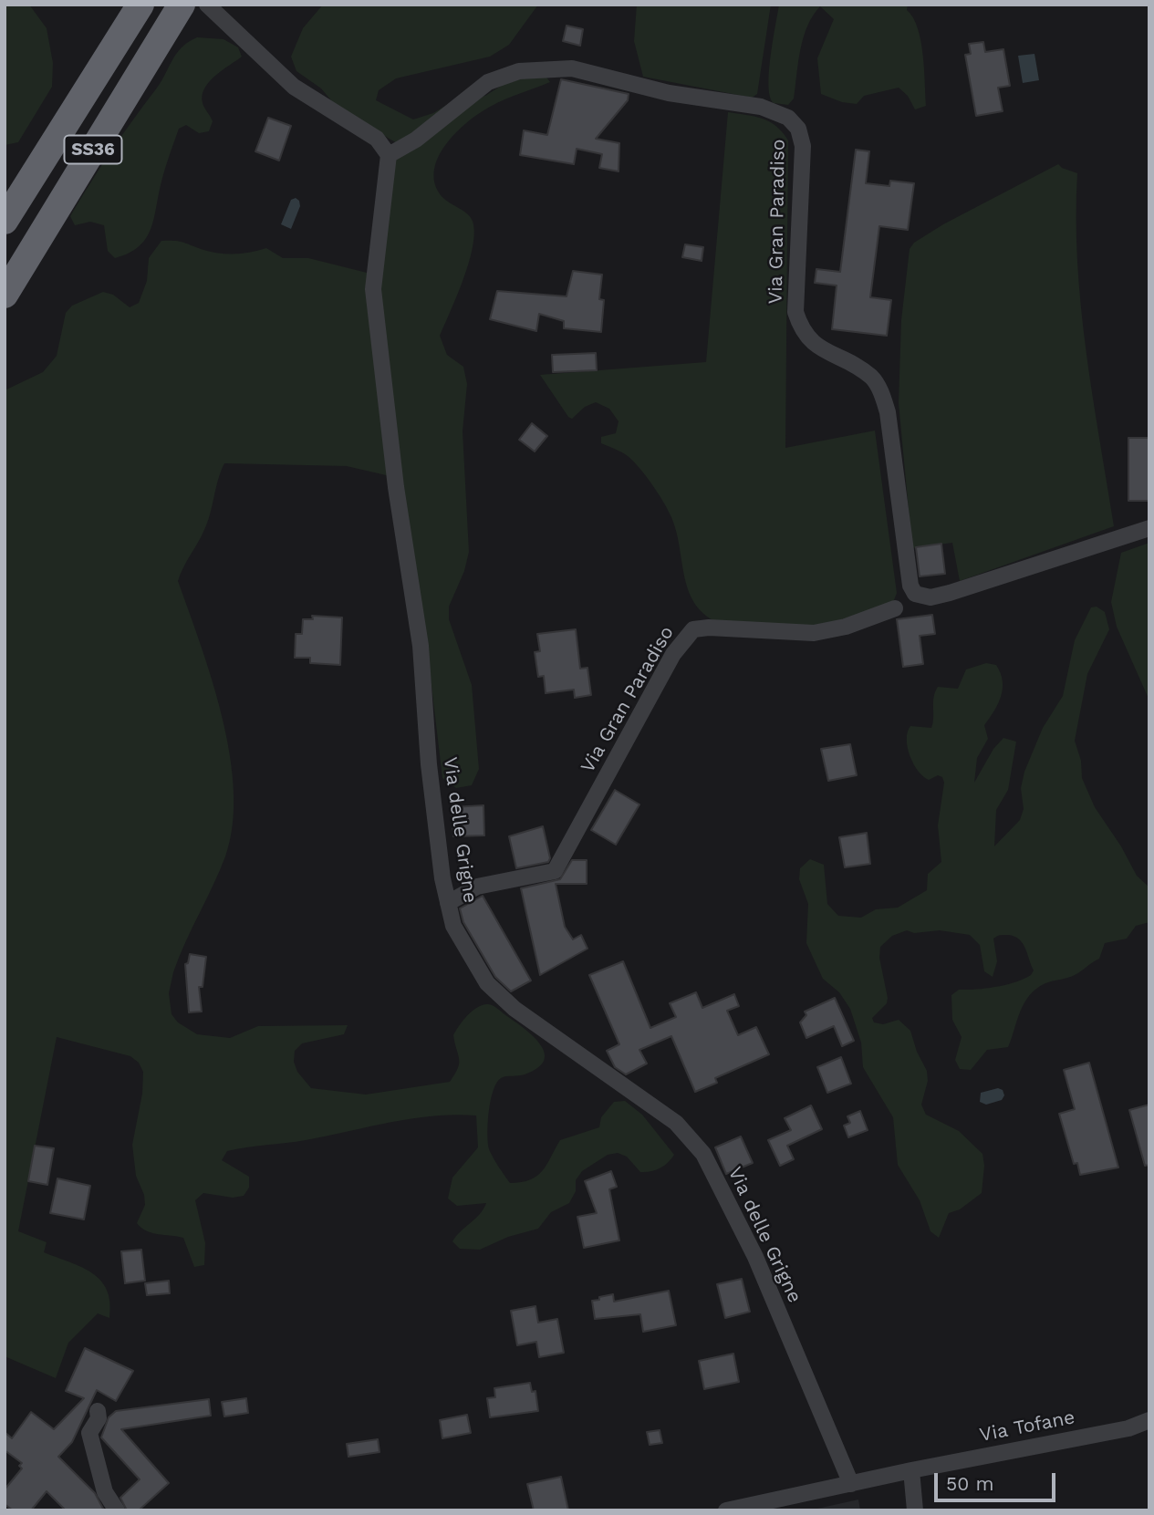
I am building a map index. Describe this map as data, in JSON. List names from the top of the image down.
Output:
{
  "streets": {
    "highway": ["SS36"],
    "street": ["Via Gran Paradiso", "Via delle Grigne", "Via Tofane"]
  },
  "crossings": [
    ["Via Gran Paradiso", "Via delle Grigne"],
    ["Via delle Grigne", "Via Tofane"]
  ],
  "scale_bar": "50 m"
}
